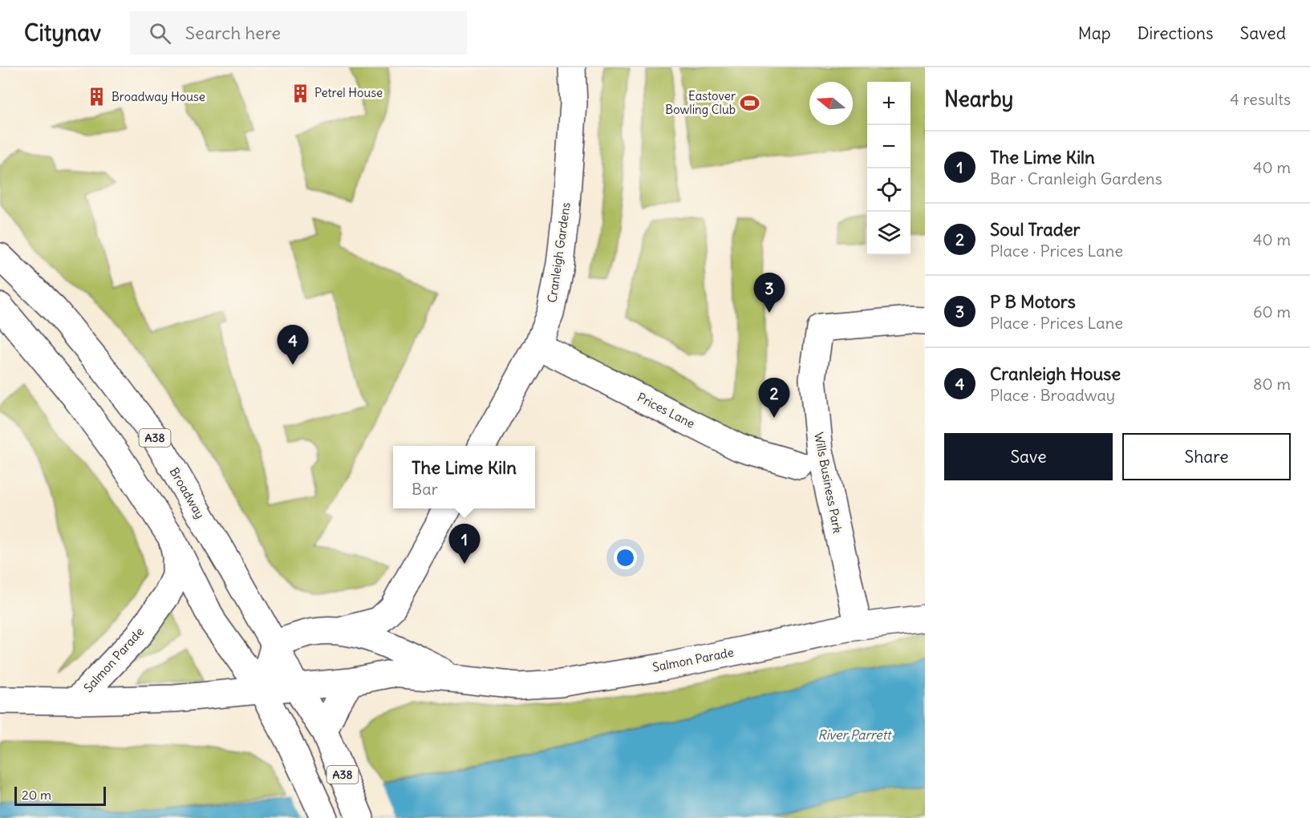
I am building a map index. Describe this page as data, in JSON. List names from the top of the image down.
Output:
{
  "streets": {
    "street": [
      "Cranleigh Gardens",
      "Prices Lane",
      "A38",
      "Wills Business Park",
      "Broadway",
      "Salmon Parade"
    ]
  },
  "crossings": [
    ["Cranleigh Gardens", "Prices Lane"],
    ["A38", "Broadway"],
    ["A38", "Salmon Parade"],
    ["Wills Business Park", "Salmon Parade"],
    ["Broadway", "Salmon Parade"]
  ],
  "water": ["River Parrett"],
  "places": {
    "building": ["Petrel House", "Broadway House"],
    "sports": ["Eastover Bowling Club"]
  },
  "scale_bar": "20 m",
  "north": "left",
  "page": {
    "header": "Citynav",
    "search": "Search here",
    "nav": ["Map", "Directions", "Saved"],
    "heading": ["Nearby", "4 results"],
    "map_buttons": ["+", "−"],
    "list": [
      {
        "mark": "1",
        "name": "The Lime Kiln",
        "note": "Bar · Cranleigh Gardens",
        "value": "40 m"
      },
      {
        "mark": "2",
        "name": "Soul Trader",
        "note": "Place · Prices Lane",
        "value": "40 m"
      },
      {
        "mark": "3",
        "name": "P B Motors",
        "note": "Place · Prices Lane",
        "value": "60 m"
      },
      {
        "mark": "4",
        "name": "Cranleigh House",
        "note": "Place · Broadway",
        "value": "80 m"
      }
    ],
    "pins": [
      "3",
      "4",
      "2",
      "1"
    ],
    "buttons": ["Save", "Share"],
    "popup": ["The Lime Kiln", "Bar"],
    "scale": "20 m"
  }
}
